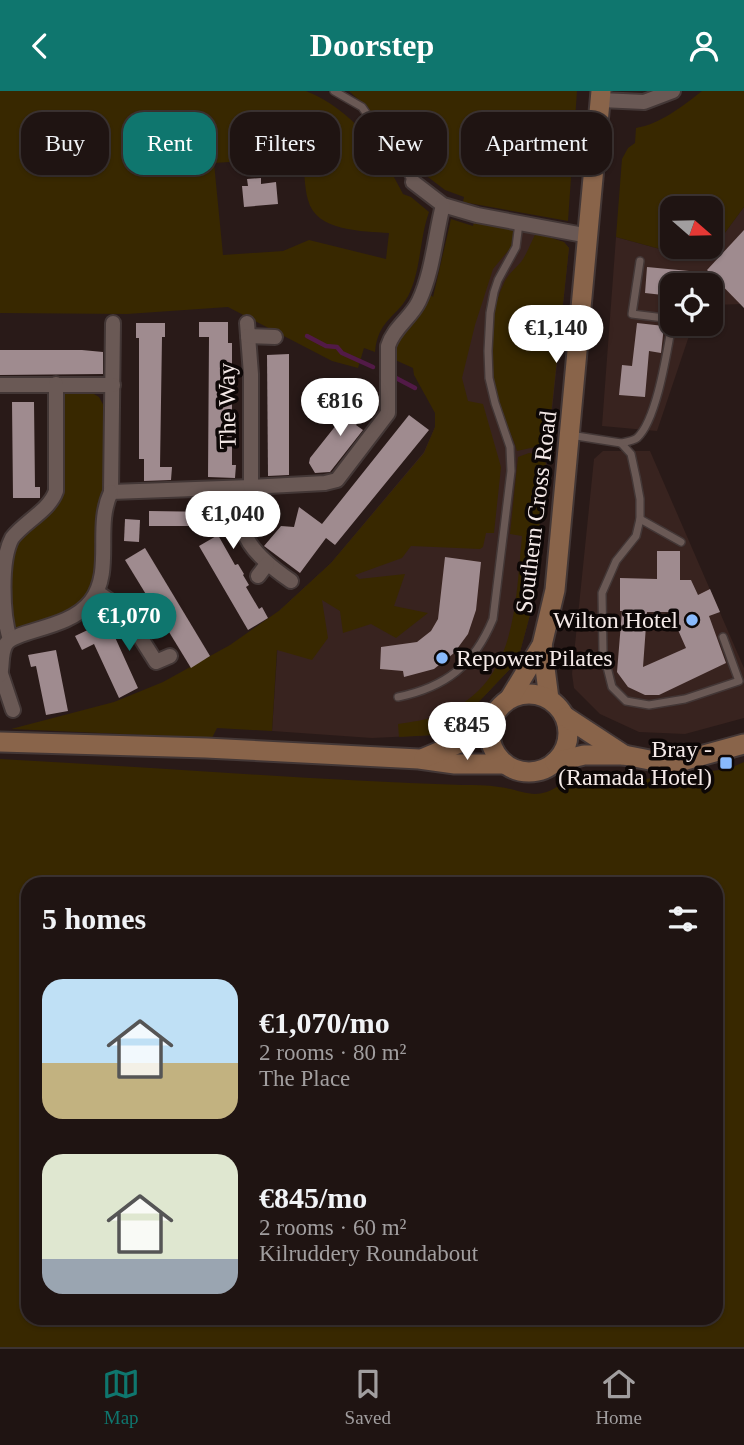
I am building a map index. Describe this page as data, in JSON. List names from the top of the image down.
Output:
{
  "streets": {
    "main road": ["Southern Cross Road"],
    "street": ["The Way"]
  },
  "places": {
    "other": ["Wilton Hotel", "Repower Pilates"],
    "transit": ["Bray - (Ramada Hotel)"]
  },
  "north": "right",
  "page": {
    "header": "Doorstep",
    "chip": [
      "Buy",
      "Rent",
      "Filters",
      "New",
      "Apartment"
    ],
    "price": [
      "€1,140",
      "€816",
      "€1,040",
      "€1,070",
      "€845"
    ],
    "heading": "5 homes",
    "list": [
      {
        "name": "€1,070/mo",
        "note": "2 rooms · 80 m² · The Place"
      },
      {
        "name": "€845/mo",
        "note": "2 rooms · 60 m² · Kilruddery Roundabout"
      }
    ],
    "tabs": ["Map", "Saved", "Home"]
  }
}
